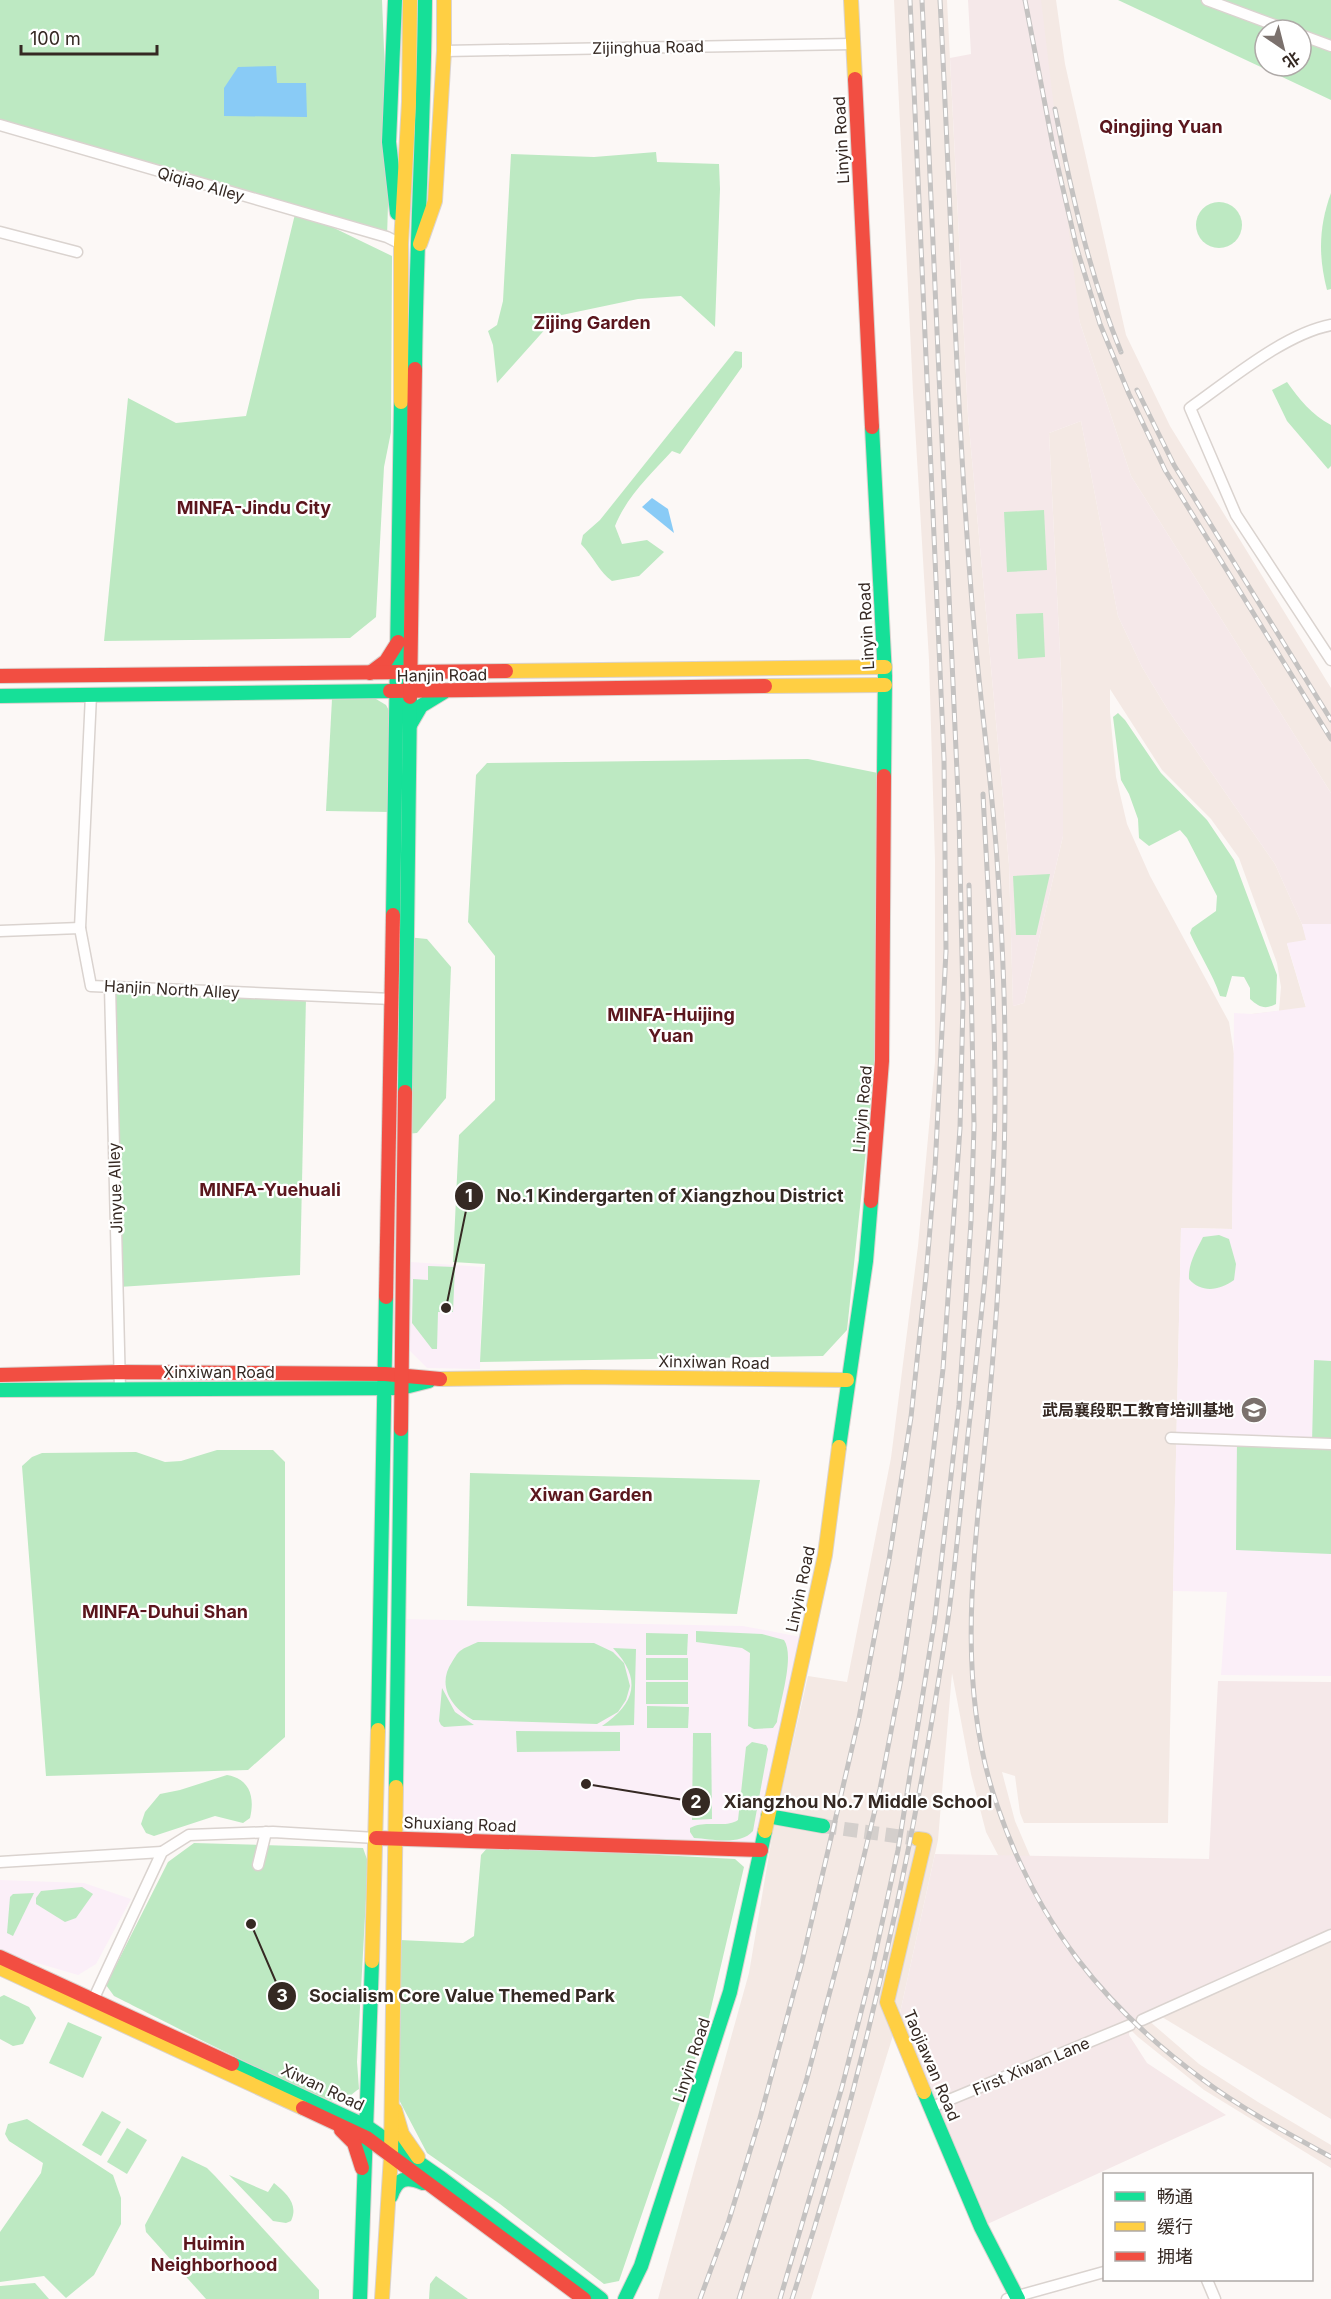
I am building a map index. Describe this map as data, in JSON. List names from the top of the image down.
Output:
{
  "streets": {
    "street": [
      "Zijinghua Road",
      "Linyin Road",
      "Qiqiao Alley",
      "Hanjin Road",
      "Hanjin North Alley",
      "Jinyue Alley",
      "Xinxiwan Road",
      "Shuxiang Road",
      "Taojiawan Road",
      "First Xiwan Lane",
      "Xiwan Road"
    ]
  },
  "crossings": [
    ["Zijinghua Road", "Linyin Road"],
    ["Linyin Road", "Hanjin Road"],
    ["Linyin Road", "Xinxiwan Road"],
    ["Linyin Road", "Shuxiang Road"],
    ["Hanjin North Alley", "Jinyue Alley"],
    ["Jinyue Alley", "Xinxiwan Road"],
    ["Taojiawan Road", "First Xiwan Lane"]
  ],
  "districts": [
    "Qingjing Yuan",
    "Zijing Garden",
    "MINFA-Jindu City",
    "MINFA-Huijing Yuan",
    "MINFA-Yuehuali",
    "Xiwan Garden",
    "MINFA-Duhui Shan",
    "Huimin Neighborhood"
  ],
  "places": {
    "other": ["No.1 Kindergarten of Xiangzhou District", "Xiangzhou No.7 Middle School", "Socialism Core Value Themed Park"],
    "school or university": ["武局襄段职工教育培训基地"]
  },
  "legend": ["畅通", "缓行", "拥堵"],
  "scale_bar": "100 m",
  "north": "bottom right"
}
